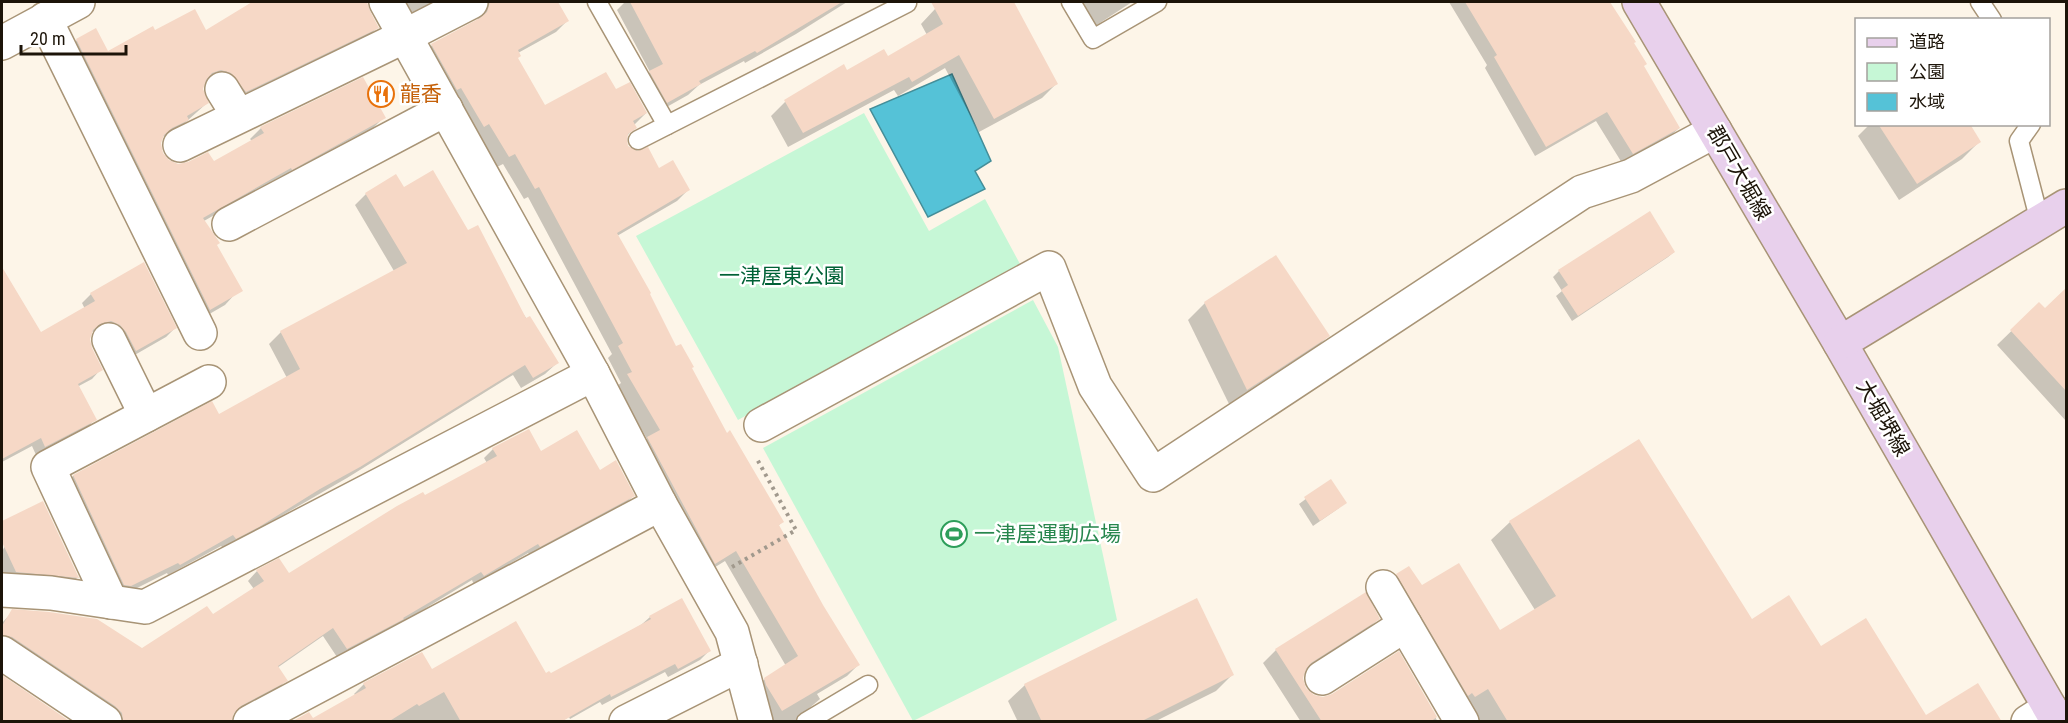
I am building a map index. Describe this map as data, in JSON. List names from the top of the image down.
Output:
{
  "streets": {
    "main road": ["郡戸大堀線", "大堀堺線"]
  },
  "crossings": [
    ["郡戸大堀線", "大堀堺線"]
  ],
  "parks": ["一津屋東公園"],
  "places": {
    "restaurant": ["龍香"],
    "sports": ["一津屋運動広場"]
  },
  "legend": ["道路", "公園", "水域"],
  "scale_bar": "20 m"
}
